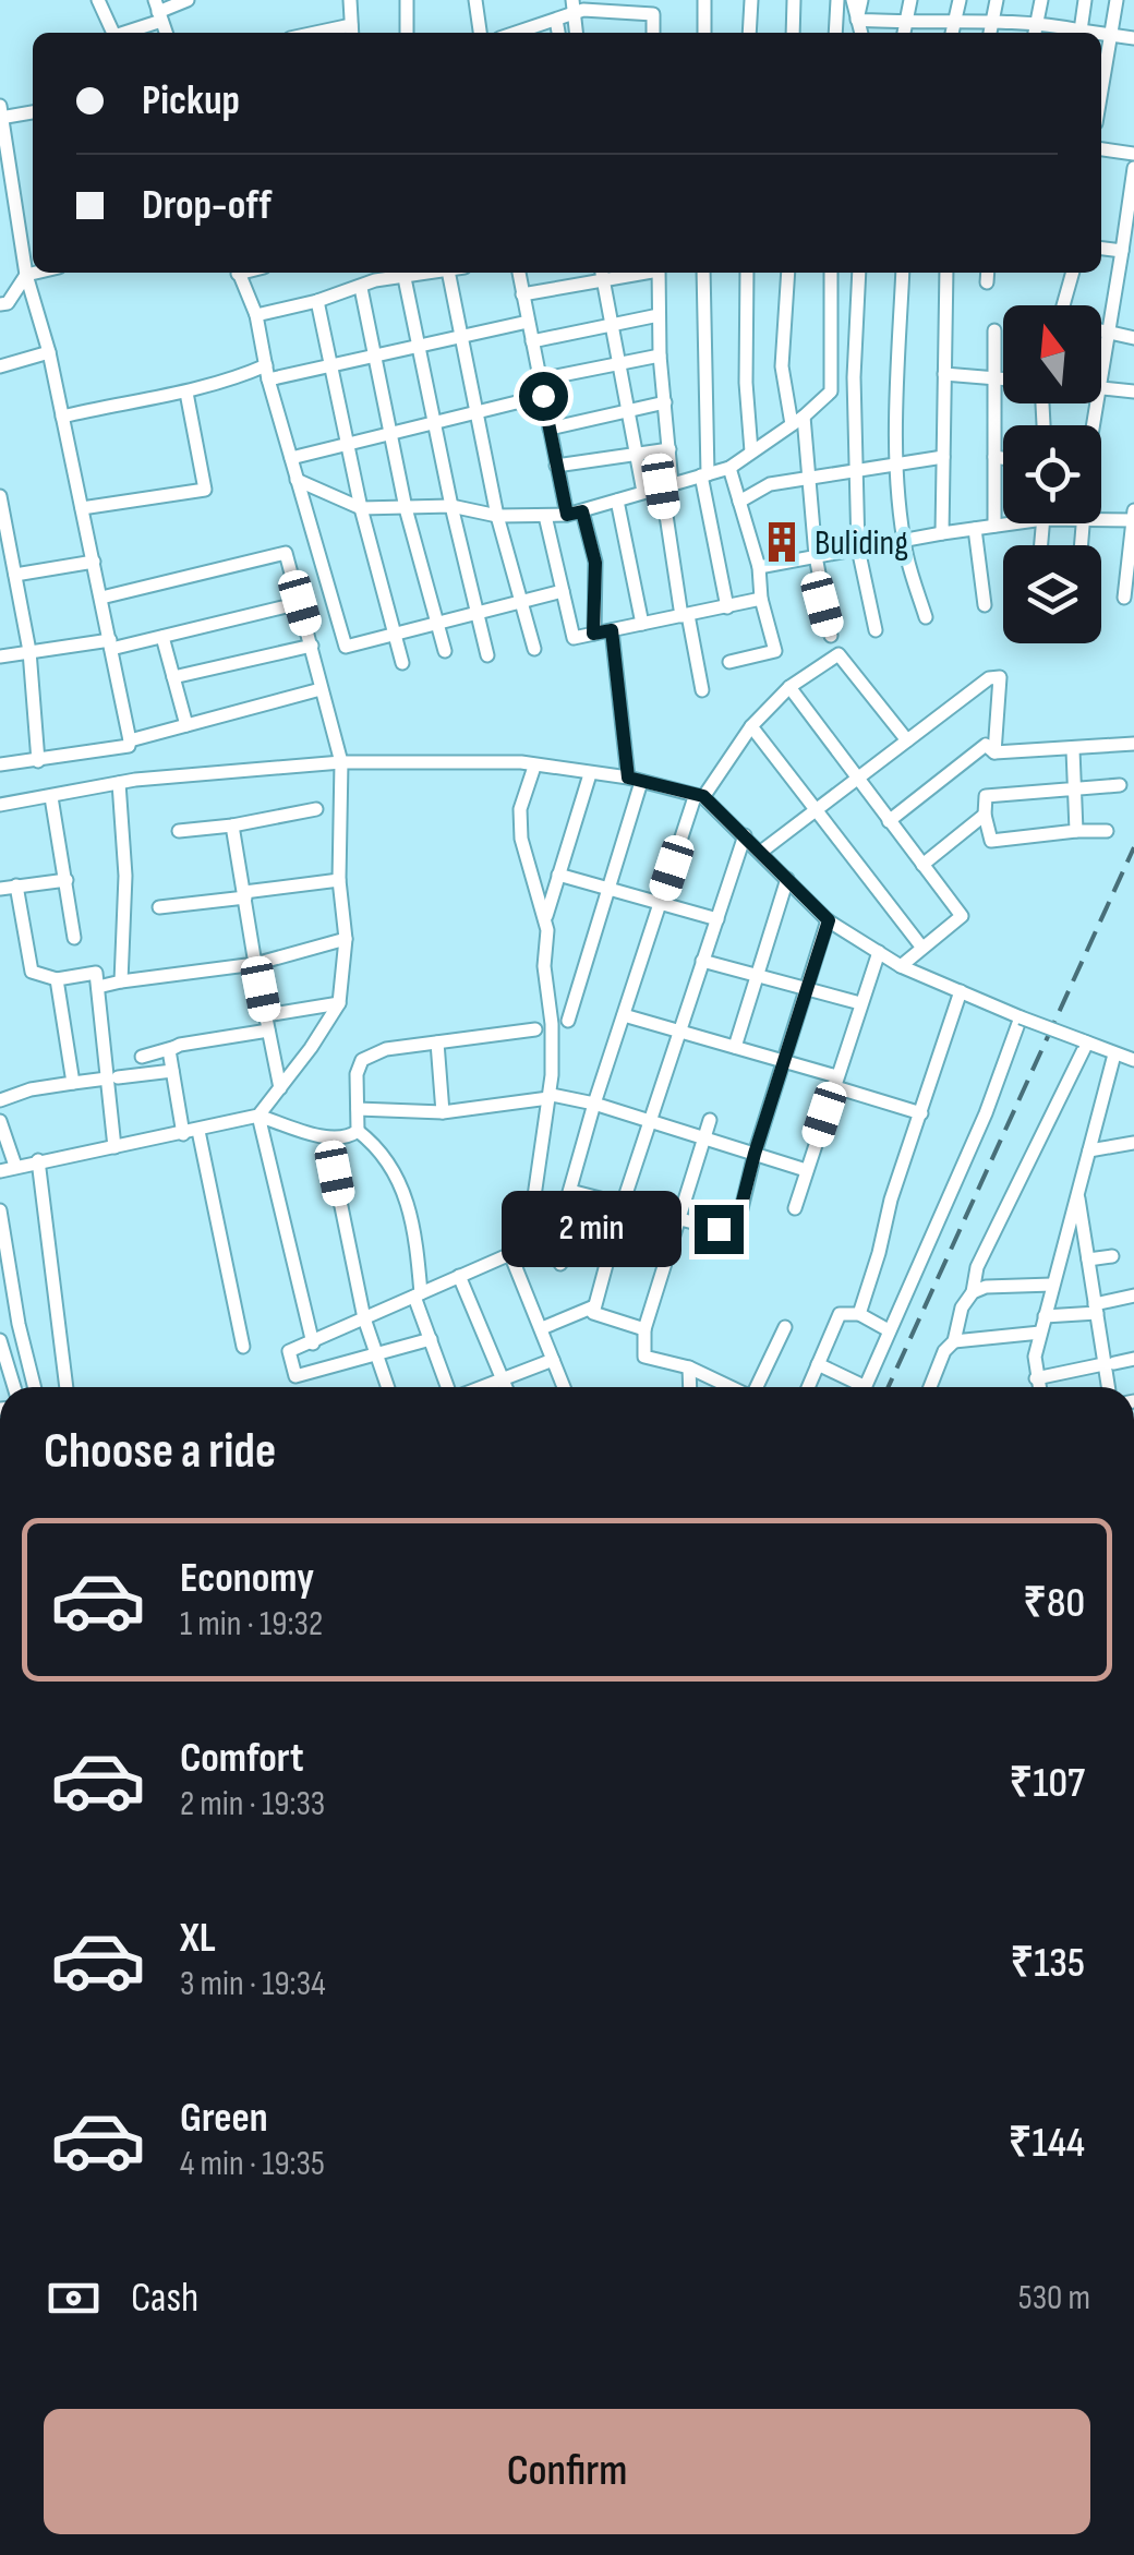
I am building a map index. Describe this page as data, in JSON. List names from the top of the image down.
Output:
{
  "places": {
    "building": ["Buliding"]
  },
  "north": "top",
  "page": {
    "banner": ["Pickup", "Drop-off"],
    "bubble": "2 min",
    "heading": "Choose a ride",
    "list": [
      {
        "name": "Economy",
        "note": "1 min · 19:32",
        "value": "₹80"
      },
      {
        "name": "Comfort",
        "note": "2 min · 19:33",
        "value": "₹107"
      },
      {
        "name": "XL",
        "note": "3 min · 19:34",
        "value": "₹135"
      },
      {
        "name": "Green",
        "note": "4 min · 19:35",
        "value": "₹144"
      }
    ],
    "pay": ["Cash", "530 m"],
    "buttons": "Confirm"
  }
}
